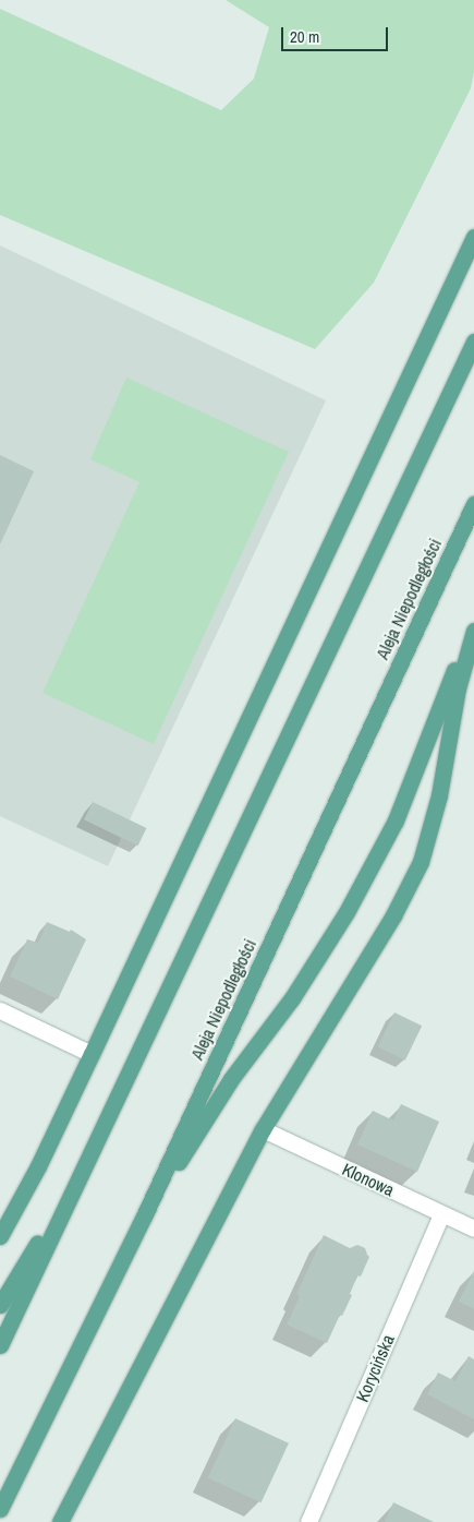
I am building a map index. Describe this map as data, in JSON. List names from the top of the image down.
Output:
{
  "streets": {
    "main road": ["Aleja Niepodległości"],
    "street": ["Klonowa", "Korycińska"]
  },
  "crossings": [
    ["Klonowa", "Korycińska"]
  ],
  "scale_bar": "20 m"
}
